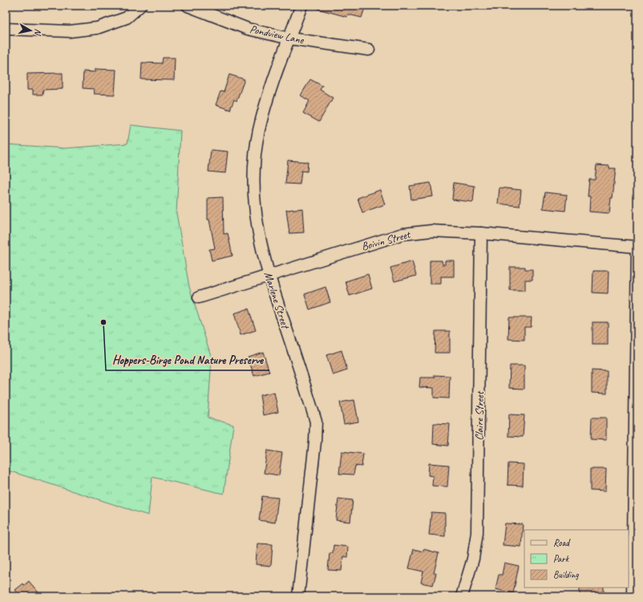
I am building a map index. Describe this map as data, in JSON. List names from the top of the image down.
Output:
{
  "streets": {
    "street": [
      "Pondview Lane",
      "Boivin Street",
      "Marlene Street",
      "Claire Street"
    ]
  },
  "crossings": [
    ["Pondview Lane", "Marlene Street"],
    ["Boivin Street", "Marlene Street"],
    ["Boivin Street", "Claire Street"]
  ],
  "places": ["Hoppers-Birge Pond Nature Preserve"],
  "legend": ["Road", "Park", "Building"],
  "north": "right"
}
